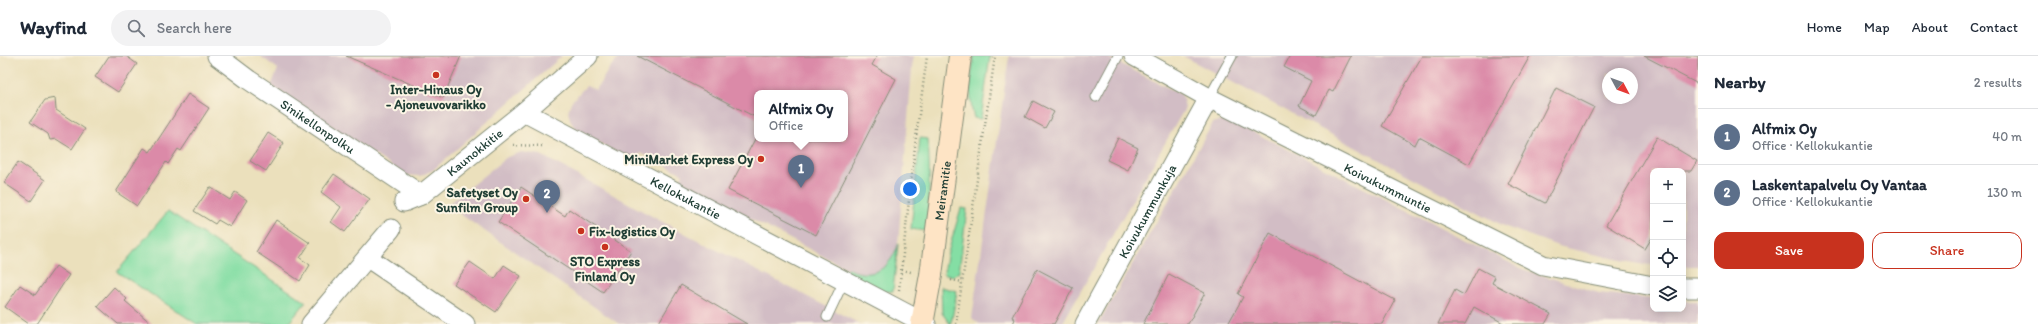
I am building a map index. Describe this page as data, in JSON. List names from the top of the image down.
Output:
{
  "streets": {
    "main road": ["Meiramitie"],
    "street": [
      "Sinikellonpolku",
      "Kaunokkitie",
      "Koivukummuntie",
      "Kellokukantie",
      "Koivukummunkuja"
    ]
  },
  "crossings": [
    ["Sinikellonpolku", "Kaunokkitie"],
    ["Kaunokkitie", "Kellokukantie"],
    ["Koivukummuntie", "Koivukummunkuja"],
    ["Meiramitie", "Kellokukantie"]
  ],
  "places": [
    "Inter-Hinaus Oy - Ajoneuvovarikko",
    "MiniMarket Express Oy",
    "Safetyset Oy Sunfilm Group",
    "Fix-logistics Oy",
    "STO Express Finland Oy"
  ],
  "north": "bottom right",
  "page": {
    "header": "Wayfind",
    "search": "Search here",
    "nav": [
      "Home",
      "Map",
      "About",
      "Contact"
    ],
    "heading": ["Nearby", "2 results"],
    "popup": ["Alfmix Oy", "Office"],
    "list": [
      {
        "mark": "1",
        "name": "Alfmix Oy",
        "note": "Office · Kellokukantie",
        "value": "40 m"
      },
      {
        "mark": "2",
        "name": "Laskentapalvelu Oy Vantaa",
        "note": "Office · Kellokukantie",
        "value": "130 m"
      }
    ],
    "pins": ["1", "2"],
    "map_buttons": ["+", "−"],
    "buttons": ["Save", "Share"]
  }
}
